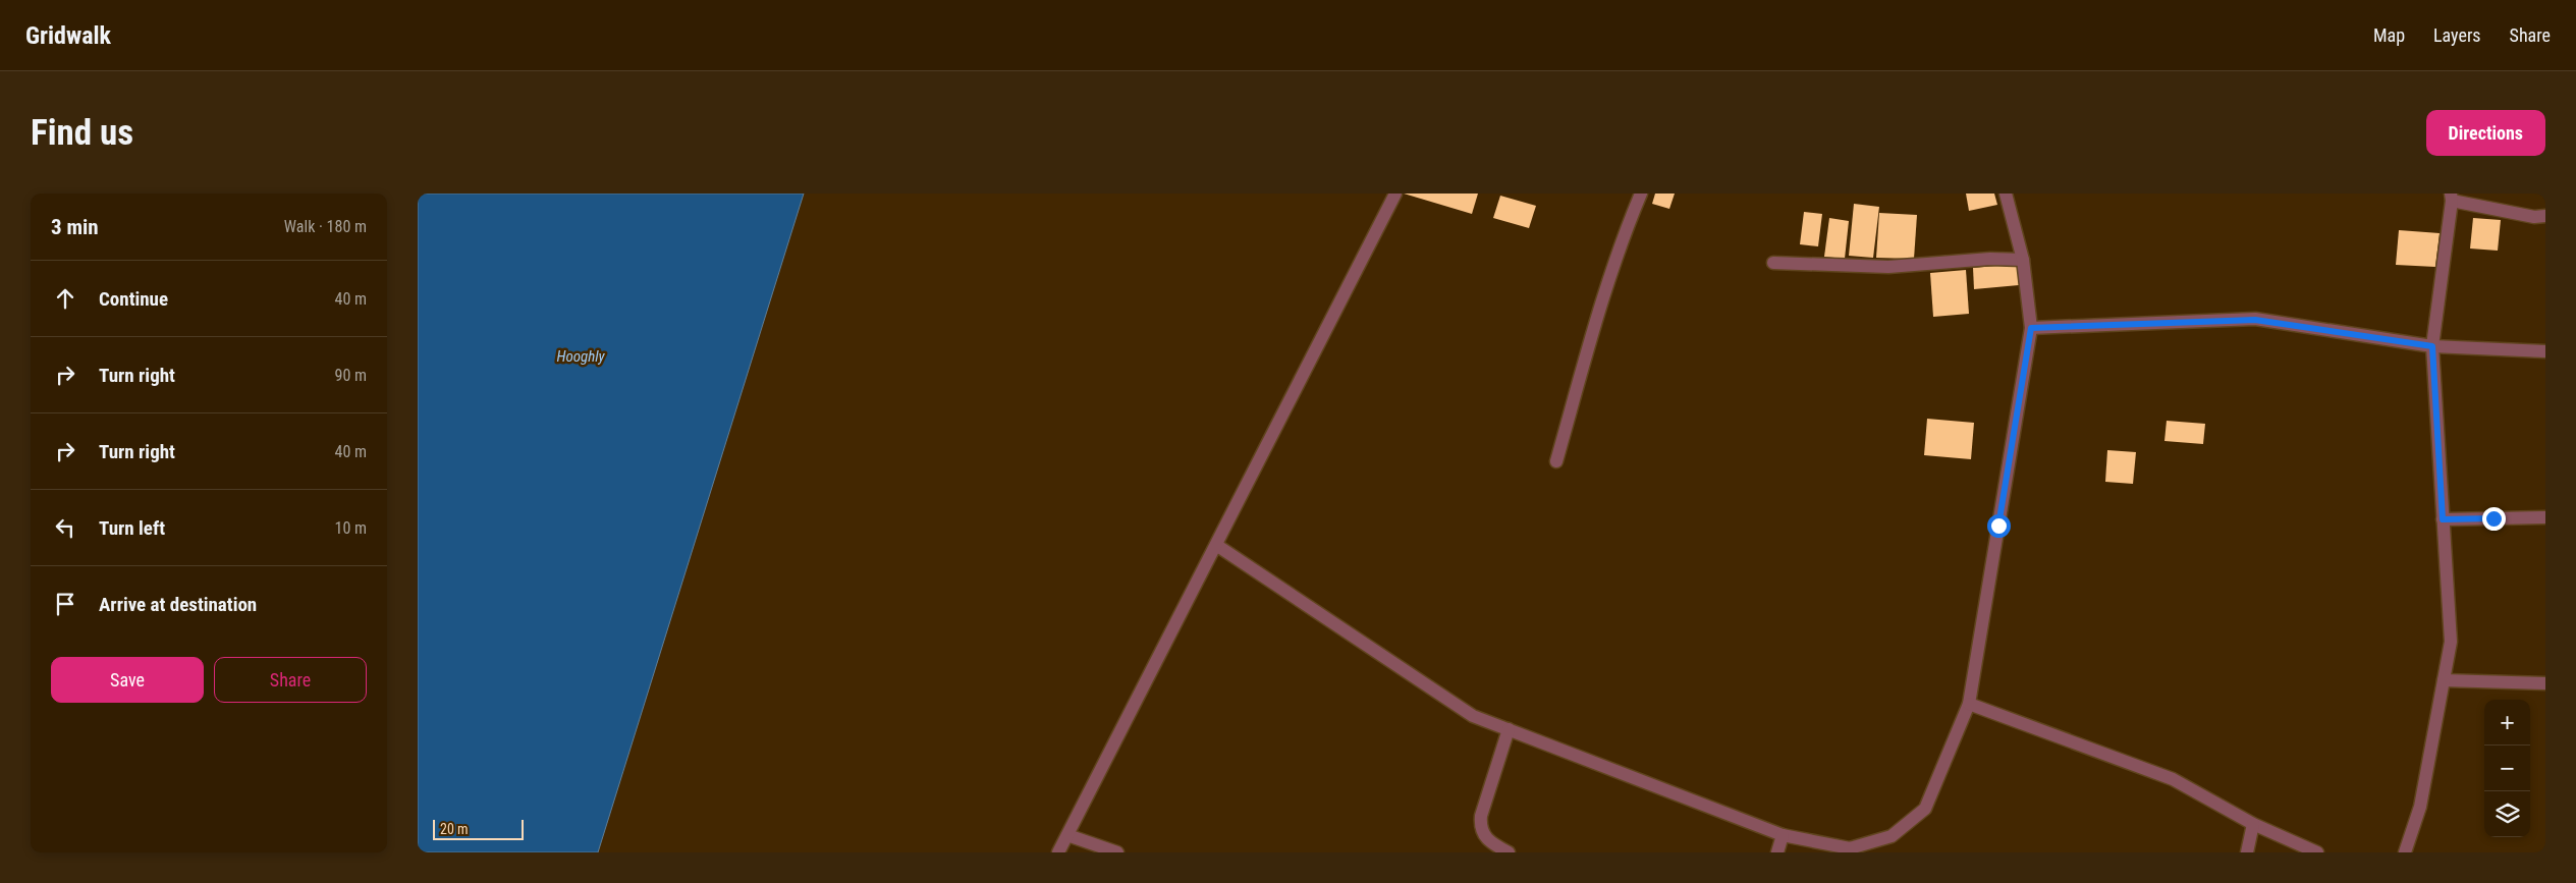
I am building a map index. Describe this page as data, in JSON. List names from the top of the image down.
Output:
{
  "water": ["Hooghly"],
  "scale_bar": "20 m",
  "page": {
    "header": "Gridwalk",
    "nav": ["Map", "Layers", "Share"],
    "buttons": [
      "Directions",
      ["Save", "Share"]
    ],
    "title": "Find us",
    "heading": ["3 min", "Walk · 180 m"],
    "list": [
      ["Continue", "40 m"],
      ["Turn right", "90 m"],
      ["Turn right", "40 m"],
      ["Turn left", "10 m"],
      "Arrive at destination"
    ],
    "map_buttons": ["+", "−"],
    "scale": "20 m"
  }
}
